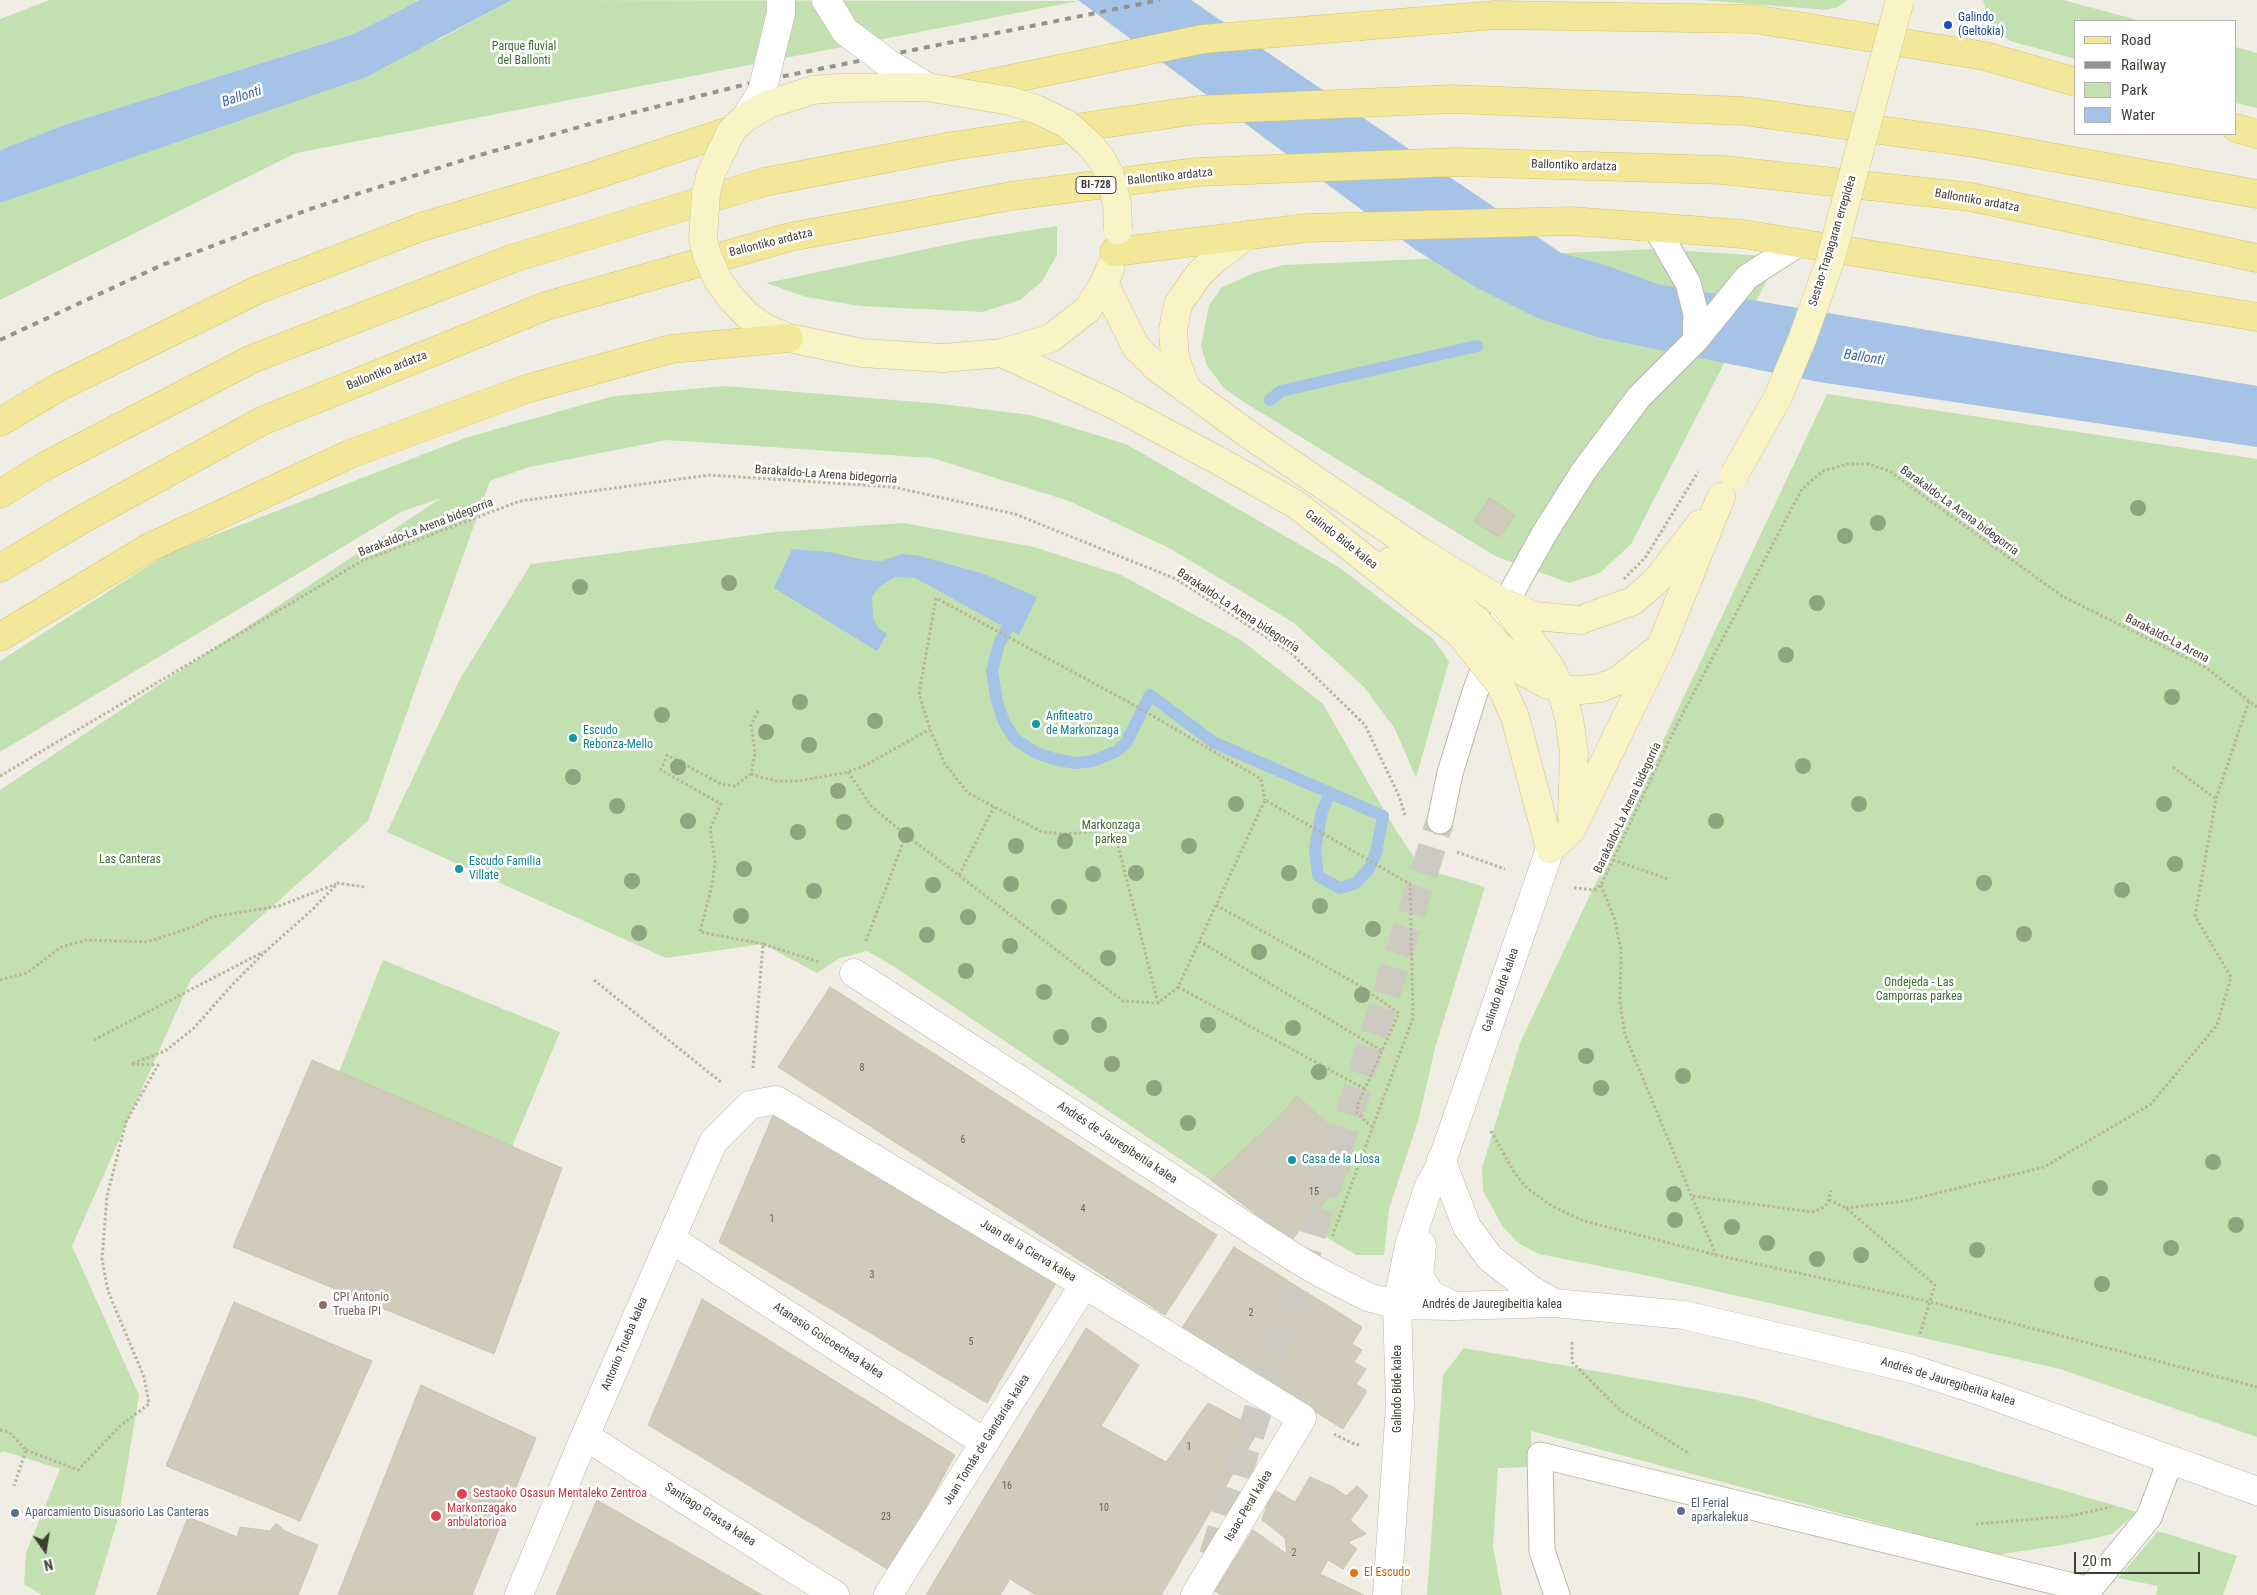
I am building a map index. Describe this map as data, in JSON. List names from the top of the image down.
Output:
{
  "streets": {
    "main road": ["Ballontiko ardatza", "BI-728"],
    "street": [
      "Sestao-Trapagaran errepidea",
      "Galindo Bide kalea",
      "Andrés de Jauregibeitia kalea",
      "Juan de la Cierva kalea",
      "Atanasio Goicoechea kalea",
      "Antonio Trueba kalea",
      "Juan Tomás de Gandarias kalea",
      "Isaac Peral kalea",
      "Santiago Grassa kalea"
    ],
    "path": ["Barakaldo-La Arena bidegorria", "Barakaldo-La Arena"]
  },
  "crossings": [
    ["Barakaldo-La Arena bidegorria", "Galindo Bide kalea"],
    ["Barakaldo-La Arena bidegorria", "Barakaldo-La Arena"],
    ["Galindo Bide kalea", "Andrés de Jauregibeitia kalea"],
    ["Juan de la Cierva kalea", "Antonio Trueba kalea"],
    ["Juan de la Cierva kalea", "Juan Tomás de Gandarias kalea"],
    ["Juan de la Cierva kalea", "Isaac Peral kalea"],
    ["Atanasio Goicoechea kalea", "Antonio Trueba kalea"],
    ["Atanasio Goicoechea kalea", "Juan Tomás de Gandarias kalea"],
    ["Antonio Trueba kalea", "Santiago Grassa kalea"]
  ],
  "water": ["Ballonti"],
  "parks": [
    "Parque fluvial del Ballonti",
    "Markonzaga parkea",
    "Las Canteras",
    "Ondejeda - Las Camporras parkea"
  ],
  "places": [
    "Galindo (Geltokia)",
    "Anfiteatro de Markonzaga",
    "Escudo Rebonza-Mello",
    "Escudo Familia Villate",
    "Casa de la Llosa",
    "CPI Antonio Trueba IPI",
    "Sestaoko Osasun Mentaleko Zentroa",
    "El Ferial aparkalekua",
    "Aparcamiento Disuasorio Las Canteras",
    "Markonzagako anbulatorioa",
    "El Escudo"
  ],
  "house_numbers": [
    "8",
    "6",
    "15",
    "4",
    "1",
    "3",
    "2",
    "5",
    "1",
    "16",
    "10",
    "23",
    "2"
  ],
  "legend": [
    "Road",
    "Railway",
    "Park",
    "Water"
  ],
  "scale_bar": "20 m",
  "north": "bottom"
}
